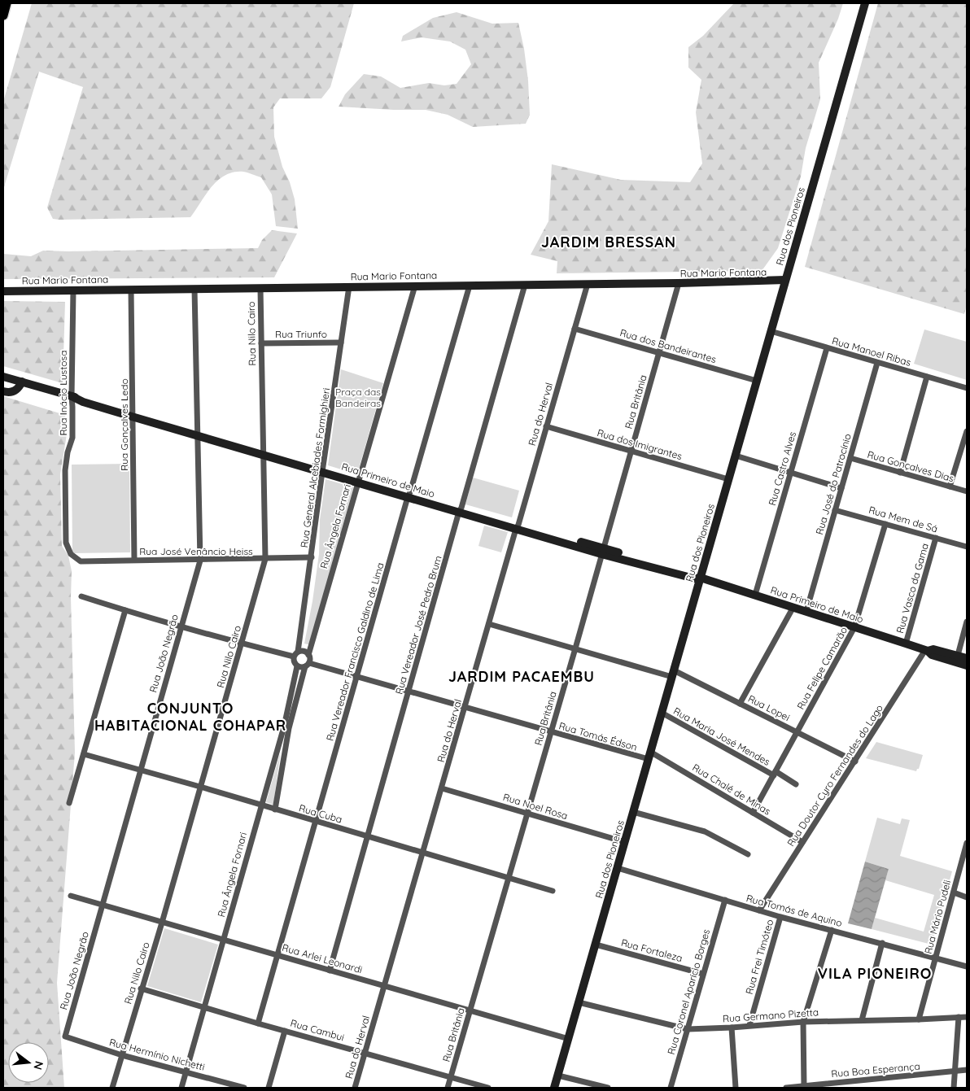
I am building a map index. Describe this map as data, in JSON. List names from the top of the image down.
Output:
{
  "streets": {
    "main road": ["Rua dos Pioneiros", "Rua Mario Fontana", "Rua Primeiro de Maio"],
    "street": [
      "Rua Nilo Cairo",
      "Rua Triunfo",
      "Rua dos Bandeirantes",
      "Rua Manoel Ribas",
      "Rua Inácio Lustosa",
      "Rua Britânia",
      "Rua do Herval",
      "Rua Gonçalves Ledo",
      "Rua dos Imigrantes",
      "Rua Gonçalves Dias",
      "Rua General Alcebiades Formighieri",
      "Rua Castro Alves",
      "Rua José do Patrocínio",
      "Rua Mem de Sá",
      "Rua Ângela Fornari",
      "Rua José Venâncio Heiss",
      "Rua Vasco da Gama",
      "Rua Vereador José Pedro Brum",
      "Rua Vereador Francisco Galdino de Lima",
      "Rua João Negrão",
      "Rua Felipe Camarão",
      "Rua Lopei",
      "Rua Tomás Édson",
      "Rua Maria José Mendes",
      "Rua Doutor Cyro Fernandes do Lago",
      "Rua Chalé de Minas",
      "Rua Noel Rosa",
      "Rua Cuba",
      "Rua Tomás de Aquino",
      "Rua Mário Pudeli",
      "Rua Fortaleza",
      "Rua Frei Timóteo",
      "Rua Arlei Leonardi",
      "Rua Coronel Aparício Borges",
      "Rua Germano Pizetta",
      "Rua Cambui",
      "Rua Hermínio Nichetti",
      "Rua Boa Esperança"
    ]
  },
  "crossings": [
    ["Rua dos Pioneiros", "Rua Mario Fontana"],
    ["Rua dos Pioneiros", "Rua dos Bandeirantes"],
    ["Rua dos Pioneiros", "Rua Manoel Ribas"],
    ["Rua dos Pioneiros", "Rua dos Imigrantes"],
    ["Rua dos Pioneiros", "Rua Primeiro de Maio"],
    ["Rua dos Pioneiros", "Rua Lopei"],
    ["Rua dos Pioneiros", "Rua Tomás Édson"],
    ["Rua dos Pioneiros", "Rua Maria José Mendes"],
    ["Rua dos Pioneiros", "Rua Chalé de Minas"],
    ["Rua dos Pioneiros", "Rua Noel Rosa"],
    ["Rua dos Pioneiros", "Rua Tomás de Aquino"],
    ["Rua dos Pioneiros", "Rua Fortaleza"],
    ["Rua dos Pioneiros", "Rua Arlei Leonardi"],
    ["Rua dos Pioneiros", "Rua Germano Pizetta"],
    ["Rua Mario Fontana", "Rua Nilo Cairo"],
    ["Rua Mario Fontana", "Rua Inácio Lustosa"],
    ["Rua Mario Fontana", "Rua Britânia"],
    ["Rua Mario Fontana", "Rua do Herval"],
    ["Rua Mario Fontana", "Rua Gonçalves Ledo"],
    ["Rua Mario Fontana", "Rua General Alcebiades Formighieri"],
    ["Rua Mario Fontana", "Rua Ângela Fornari"],
    ["Rua Mario Fontana", "Rua Vereador José Pedro Brum"],
    ["Rua Mario Fontana", "Rua Vereador Francisco Galdino de Lima"],
    ["Rua Mario Fontana", "Rua João Negrão"],
    ["Rua Nilo Cairo", "Rua Triunfo"],
    ["Rua Nilo Cairo", "Rua Primeiro de Maio"],
    ["Rua Nilo Cairo", "Rua José Venâncio Heiss"],
    ["Rua Nilo Cairo", "Rua Cuba"],
    ["Rua Nilo Cairo", "Rua Arlei Leonardi"],
    ["Rua Nilo Cairo", "Rua Cambui"],
    ["Rua Nilo Cairo", "Rua Hermínio Nichetti"],
    ["Rua Triunfo", "Rua General Alcebiades Formighieri"],
    ["Rua dos Bandeirantes", "Rua Britânia"],
    ["Rua dos Bandeirantes", "Rua do Herval"],
    ["Rua Manoel Ribas", "Rua Castro Alves"],
    ["Rua Manoel Ribas", "Rua José do Patrocínio"],
    ["Rua Inácio Lustosa", "Rua Primeiro de Maio"],
    ["Rua Inácio Lustosa", "Rua José Venâncio Heiss"],
    ["Rua Britânia", "Rua dos Imigrantes"],
    ["Rua Britânia", "Rua Primeiro de Maio"],
    ["Rua Britânia", "Rua Lopei"],
    ["Rua Britânia", "Rua Tomás Édson"],
    ["Rua Britânia", "Rua Noel Rosa"],
    ["Rua Britânia", "Rua Cuba"],
    ["Rua Britânia", "Rua Arlei Leonardi"],
    ["Rua Britânia", "Rua Cambui"],
    ["Rua do Herval", "Rua dos Imigrantes"],
    ["Rua do Herval", "Rua Primeiro de Maio"],
    ["Rua do Herval", "Rua Lopei"],
    ["Rua do Herval", "Rua Tomás Édson"],
    ["Rua do Herval", "Rua Noel Rosa"],
    ["Rua do Herval", "Rua Cuba"],
    ["Rua do Herval", "Rua Arlei Leonardi"],
    ["Rua do Herval", "Rua Cambui"],
    ["Rua Gonçalves Ledo", "Rua Primeiro de Maio"],
    ["Rua Gonçalves Ledo", "Rua José Venâncio Heiss"],
    ["Rua Gonçalves Dias", "Rua José do Patrocínio"],
    ["Rua General Alcebiades Formighieri", "Rua Primeiro de Maio"],
    ["Rua General Alcebiades Formighieri", "Rua Ângela Fornari"],
    ["Rua General Alcebiades Formighieri", "Rua José Venâncio Heiss"],
    ["Rua General Alcebiades Formighieri", "Rua Tomás Édson"],
    ["Rua Castro Alves", "Rua Primeiro de Maio"],
    ["Rua Primeiro de Maio", "Rua José do Patrocínio"],
    ["Rua Primeiro de Maio", "Rua Ângela Fornari"],
    ["Rua Primeiro de Maio", "Rua Vasco da Gama"],
    ["Rua Primeiro de Maio", "Rua Vereador José Pedro Brum"],
    ["Rua Primeiro de Maio", "Rua Vereador Francisco Galdino de Lima"],
    ["Rua Primeiro de Maio", "Rua João Negrão"],
    ["Rua Primeiro de Maio", "Rua Felipe Camarão"],
    ["Rua Primeiro de Maio", "Rua Doutor Cyro Fernandes do Lago"],
    ["Rua José do Patrocínio", "Rua Mem de Sá"],
    ["Rua Mem de Sá", "Rua Vasco da Gama"],
    ["Rua Mem de Sá", "Rua Felipe Camarão"],
    ["Rua Ângela Fornari", "Rua Tomás Édson"],
    ["Rua Ângela Fornari", "Rua Cuba"],
    ["Rua Ângela Fornari", "Rua Arlei Leonardi"],
    ["Rua Ângela Fornari", "Rua Cambui"],
    ["Rua Ângela Fornari", "Rua Hermínio Nichetti"],
    ["Rua José Venâncio Heiss", "Rua João Negrão"],
    ["Rua Vereador José Pedro Brum", "Rua Tomás Édson"],
    ["Rua Vereador José Pedro Brum", "Rua Cuba"],
    ["Rua Vereador José Pedro Brum", "Rua Arlei Leonardi"],
    ["Rua Vereador Francisco Galdino de Lima", "Rua Tomás Édson"],
    ["Rua Vereador Francisco Galdino de Lima", "Rua Cuba"],
    ["Rua Vereador Francisco Galdino de Lima", "Rua Arlei Leonardi"],
    ["Rua Vereador Francisco Galdino de Lima", "Rua Cambui"],
    ["Rua João Negrão", "Rua Cuba"],
    ["Rua João Negrão", "Rua Arlei Leonardi"],
    ["Rua João Negrão", "Rua Hermínio Nichetti"],
    ["Rua Felipe Camarão", "Rua Lopei"],
    ["Rua Felipe Camarão", "Rua Maria José Mendes"],
    ["Rua Felipe Camarão", "Rua Chalé de Minas"],
    ["Rua Lopei", "Rua Doutor Cyro Fernandes do Lago"],
    ["Rua Tomás Édson", "Rua Chalé de Minas"],
    ["Rua Doutor Cyro Fernandes do Lago", "Rua Chalé de Minas"],
    ["Rua Doutor Cyro Fernandes do Lago", "Rua Tomás de Aquino"],
    ["Rua Tomás de Aquino", "Rua Mário Pudeli"],
    ["Rua Tomás de Aquino", "Rua Frei Timóteo"],
    ["Rua Tomás de Aquino", "Rua Coronel Aparício Borges"],
    ["Rua Mário Pudeli", "Rua Germano Pizetta"],
    ["Rua Fortaleza", "Rua Coronel Aparício Borges"],
    ["Rua Frei Timóteo", "Rua Germano Pizetta"],
    ["Rua Coronel Aparício Borges", "Rua Germano Pizetta"]
  ],
  "districts": [
    "JARDIM BRESSAN",
    "JARDIM PACAEMBU",
    "CONJUNTO HABITACIONAL COHAPAR",
    "VILA PIONEIRO"
  ],
  "parks": ["Praça das Bandeiras"],
  "north": "right"
}
